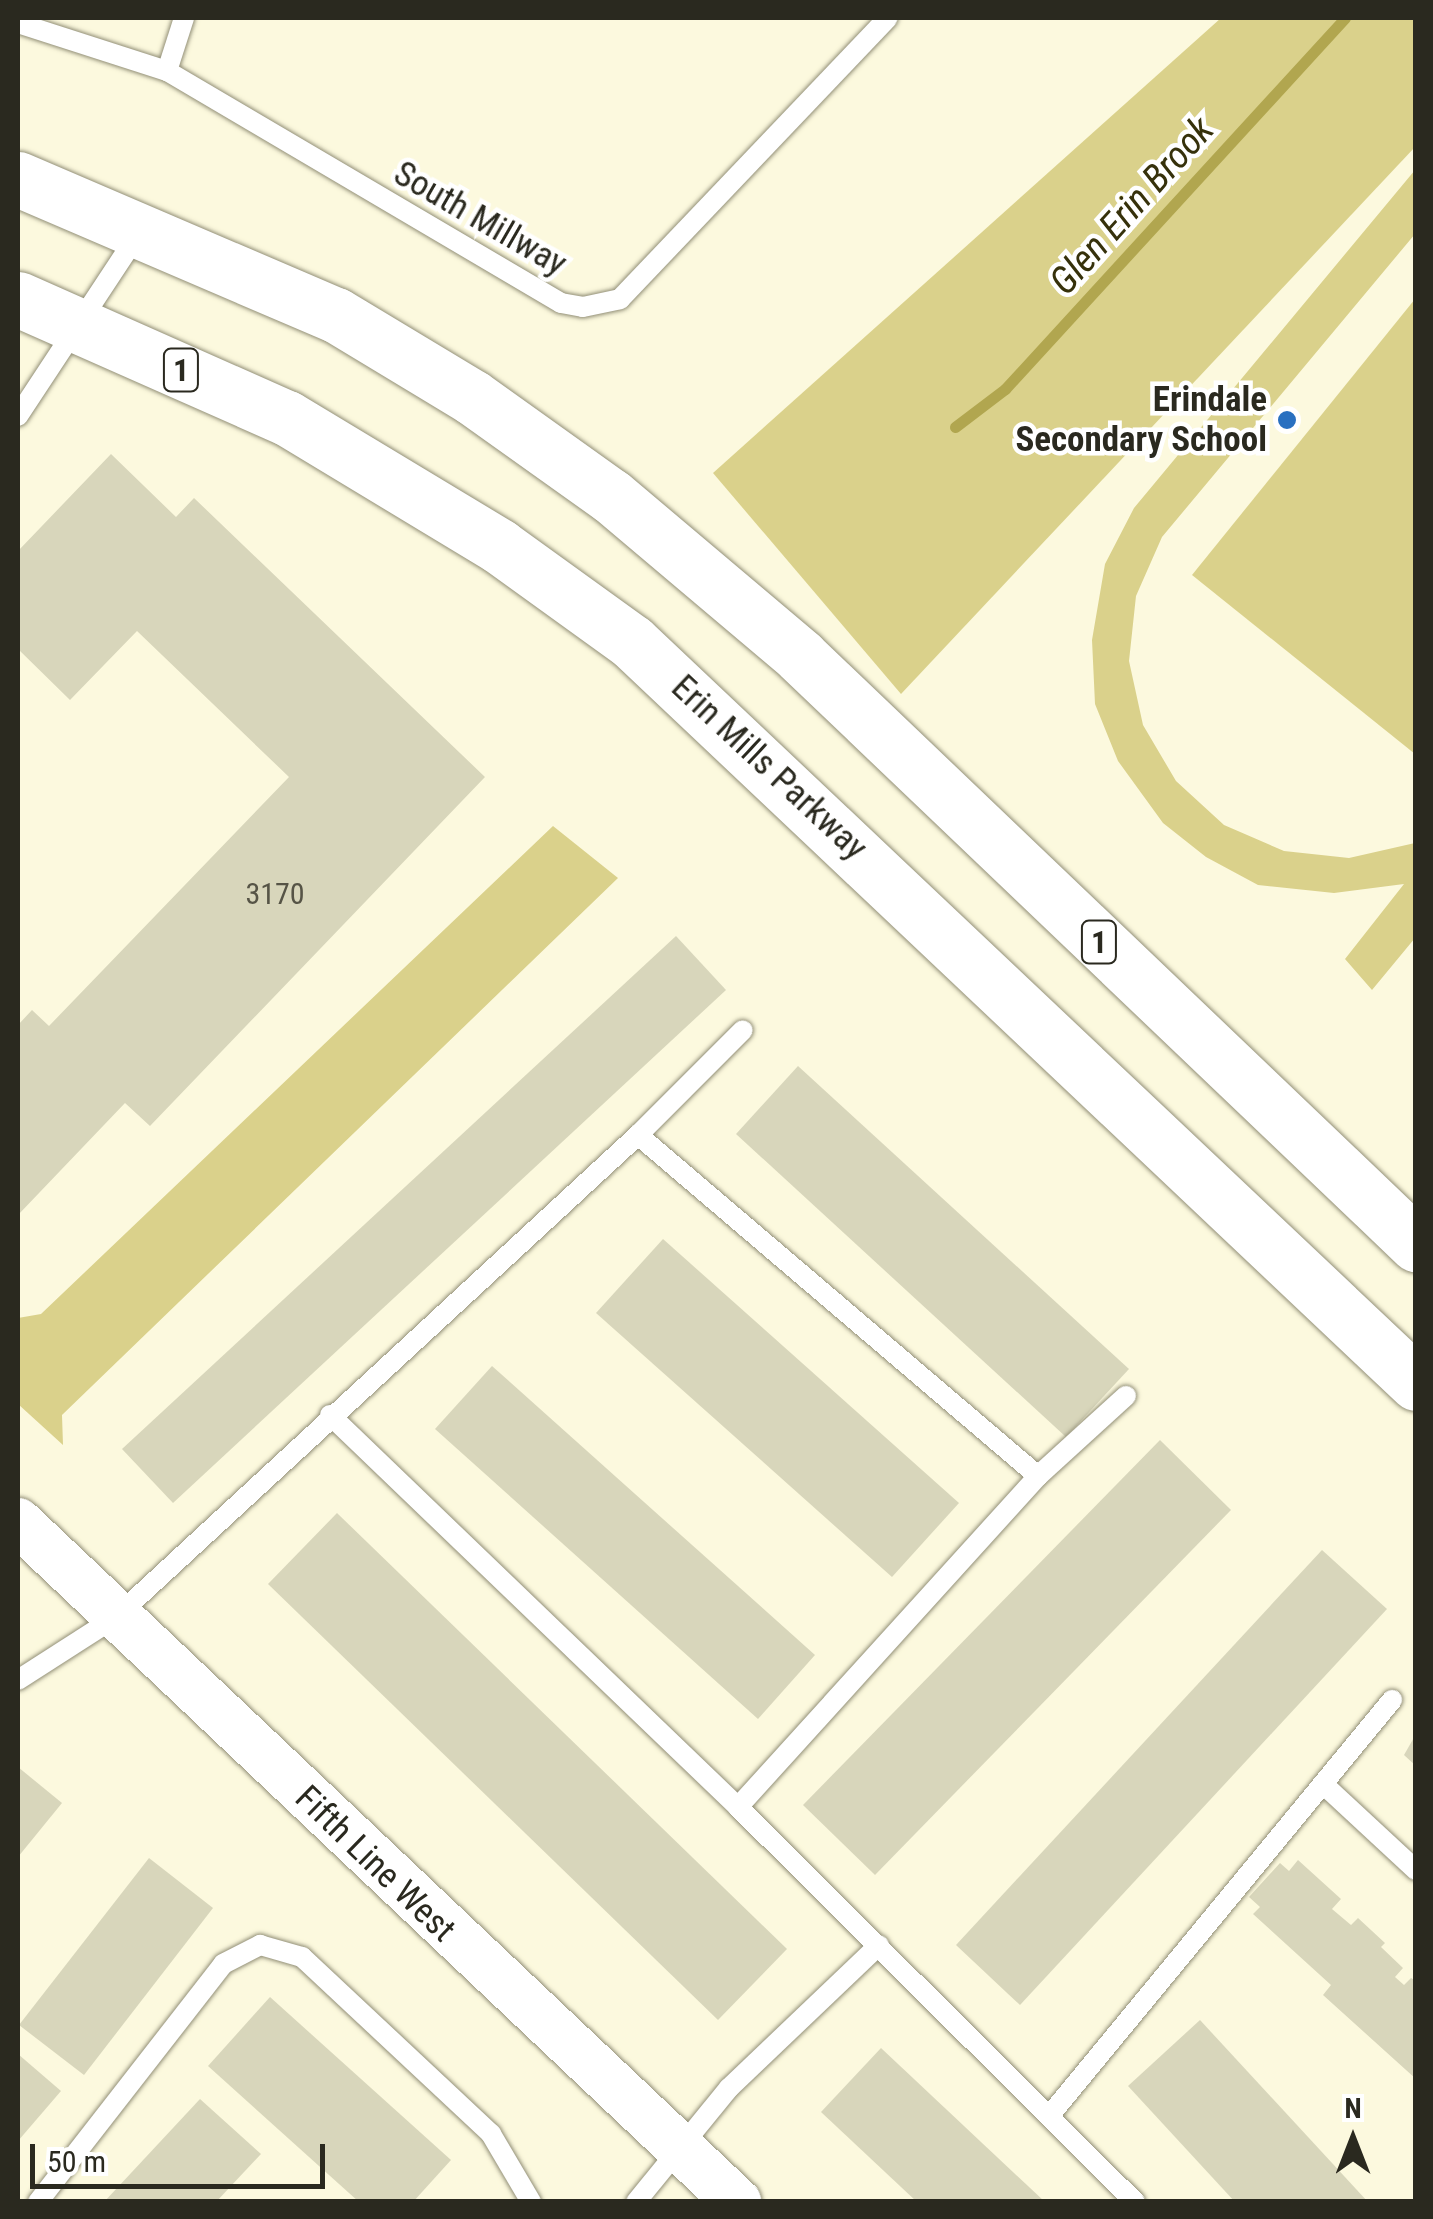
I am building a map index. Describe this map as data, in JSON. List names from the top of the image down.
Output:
{
  "streets": {
    "main road": ["1", "Erin Mills Parkway"],
    "street": ["Fifth Line West"],
    "lane": ["South Millway"]
  },
  "water": ["Glen Erin Brook"],
  "places": ["Erindale Secondary School"],
  "house_numbers": ["3170"],
  "scale_bar": "50 m",
  "north": "top"
}
